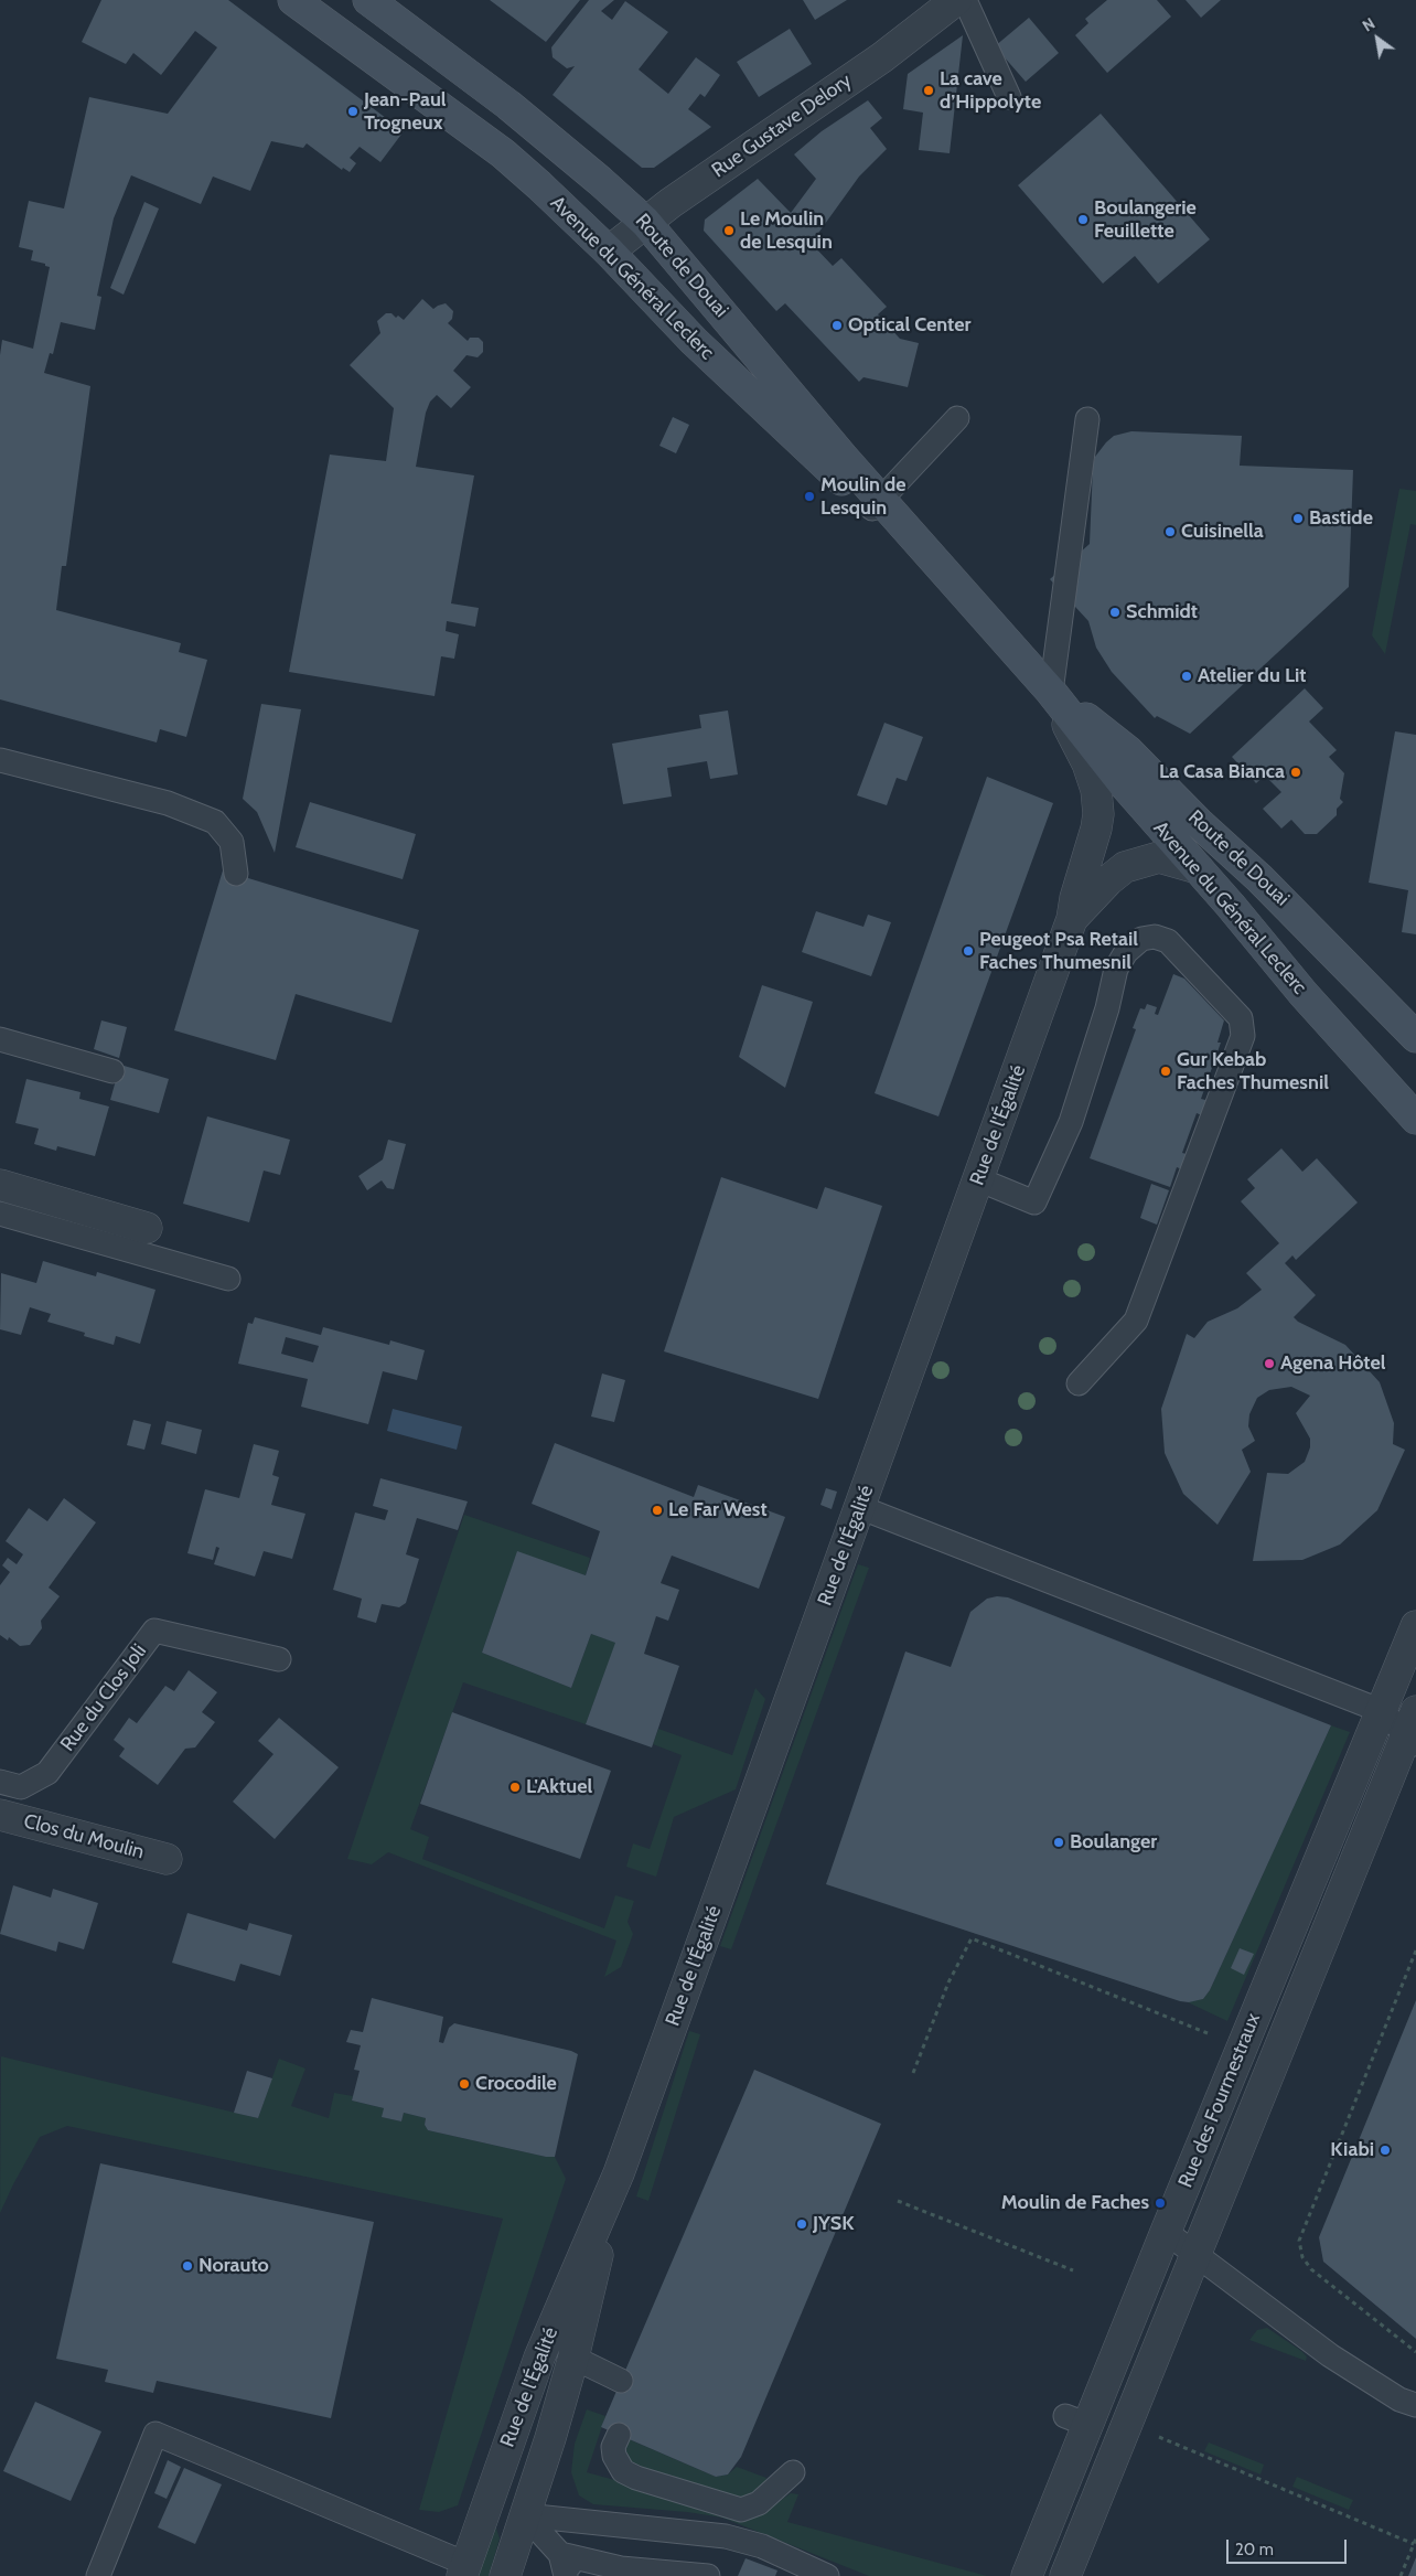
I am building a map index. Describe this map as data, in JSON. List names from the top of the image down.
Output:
{
  "streets": {
    "main road": ["Route de Douai", "Avenue du Général Leclerc"],
    "street": [
      "Rue Gustave Delory",
      "Rue de l'Égalité",
      "Clos du Moulin",
      "Rue des Fourmestraux"
    ],
    "lane": ["Rue du Clos Joli"]
  },
  "crossings": [
    ["Rue Gustave Delory", "Route de Douai"],
    ["Rue Gustave Delory", "Avenue du Général Leclerc"],
    ["Route de Douai", "Avenue du Général Leclerc"],
    ["Route de Douai", "Rue de l'Égalité"],
    ["Avenue du Général Leclerc", "Rue de l'Égalité"]
  ],
  "places": [
    "La cave d’Hippolyte",
    "Jean-Paul Trogneux",
    "Boulangerie Feuillette",
    "Le Moulin de Lesquin",
    "Optical Center",
    "Moulin de Lesquin",
    "Bastide",
    "Cuisinella",
    "Schmidt",
    "Atelier du Lit",
    "La Casa Bianca",
    "Peugeot Psa Retail Faches Thumesnil",
    "Gur Kebab Faches Thumesnil",
    "Agena Hôtel",
    "Le Far West",
    "L'Aktuel",
    "Boulanger",
    "Crocodile",
    "Kiabi",
    "Moulin de Faches",
    "JYSK",
    "Norauto"
  ],
  "scale_bar": "20 m",
  "north": "top left"
}
